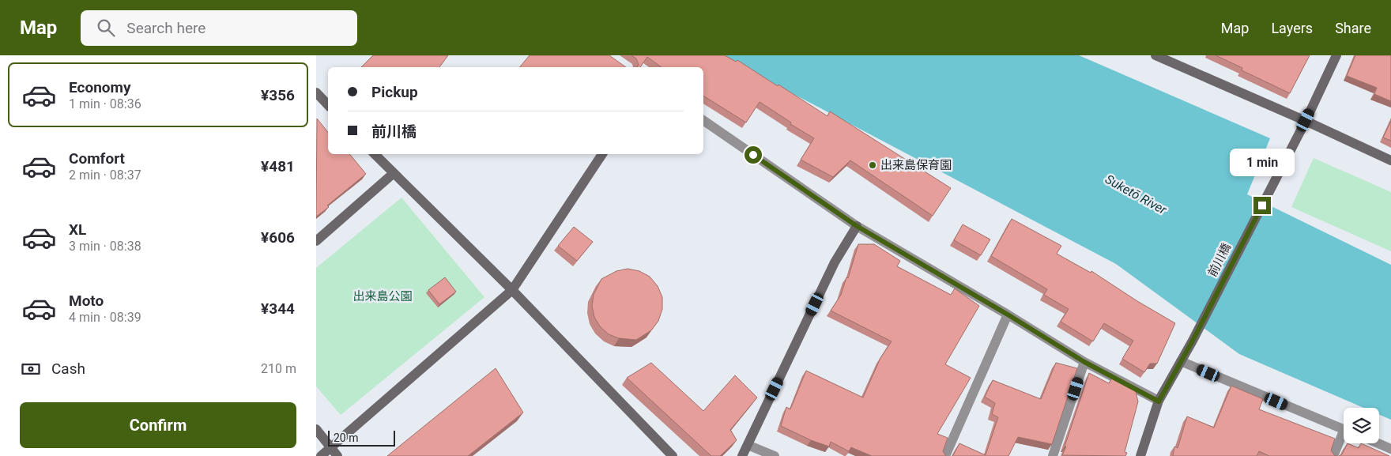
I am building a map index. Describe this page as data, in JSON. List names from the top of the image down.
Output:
{
  "streets": {
    "street": ["前川橋"]
  },
  "water": ["Suketō River"],
  "parks": ["出来島公園"],
  "places": ["出来島保育園"],
  "scale_bar": "20 m",
  "page": {
    "header": "Map",
    "search": "Search here",
    "nav": ["Map", "Layers", "Share"],
    "list": [
      {
        "name": "Economy",
        "note": "1 min · 08:36",
        "value": "¥356"
      },
      {
        "name": "Comfort",
        "note": "2 min · 08:37",
        "value": "¥481"
      },
      {
        "name": "XL",
        "note": "3 min · 08:38",
        "value": "¥606"
      },
      {
        "name": "Moto",
        "note": "4 min · 08:39",
        "value": "¥344"
      }
    ],
    "banner": ["Pickup", "前川橋"],
    "bubble": "1 min",
    "pay": ["Cash", "210 m"],
    "buttons": "Confirm",
    "scale": "20 m"
  }
}
